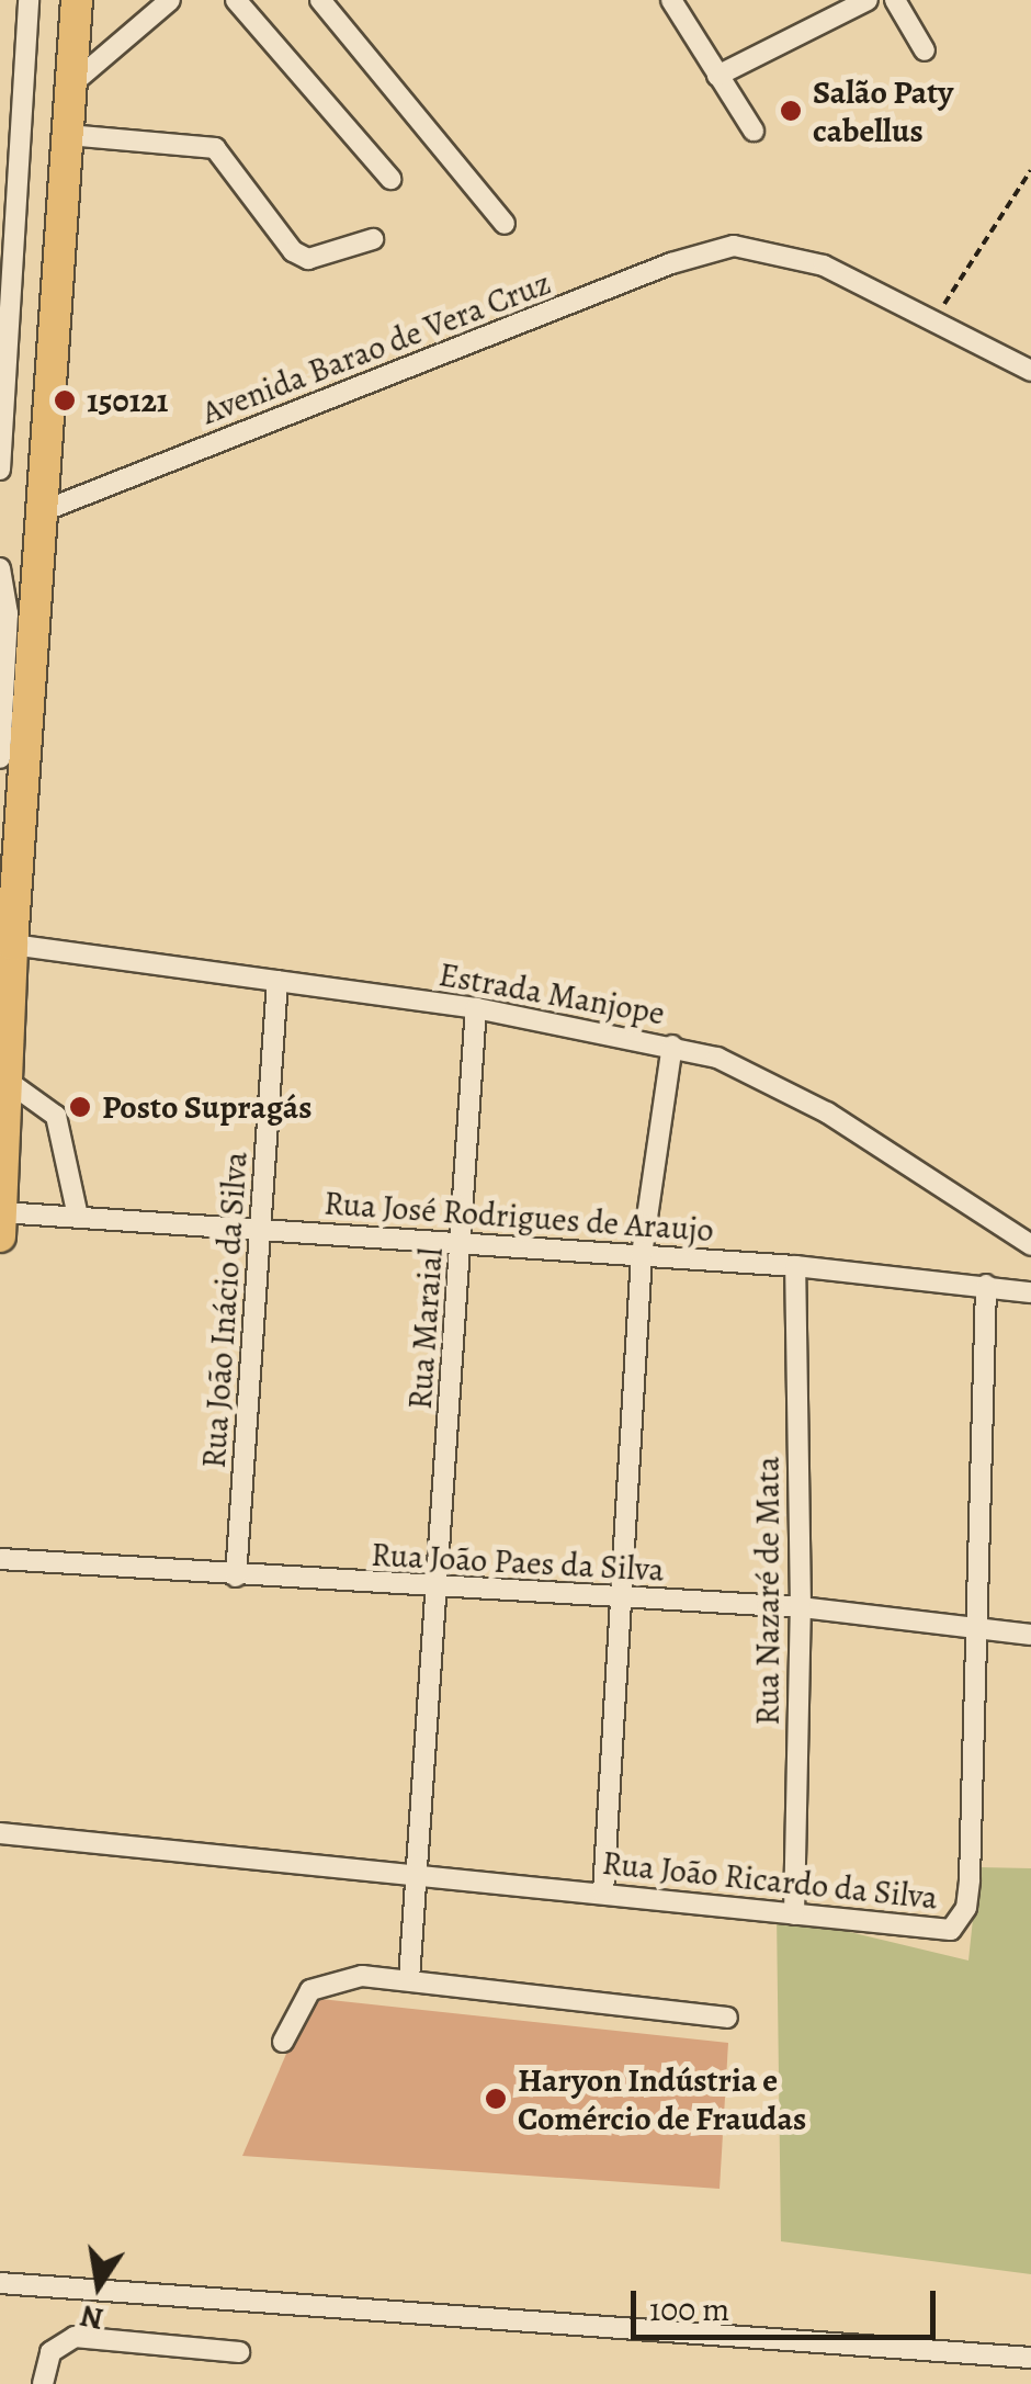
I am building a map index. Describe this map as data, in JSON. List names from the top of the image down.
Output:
{
  "streets": {
    "street": [
      "Avenida Barao de Vera Cruz",
      "Estrada Manjope",
      "Rua José Rodrigues de Araujo",
      "Rua João Inácio da Silva",
      "Rua Maraial",
      "Rua João Paes da Silva",
      "Rua Nazaré de Mata",
      "Rua João Ricardo da Silva"
    ]
  },
  "crossings": [
    ["Estrada Manjope", "Rua João Inácio da Silva"],
    ["Estrada Manjope", "Rua Maraial"],
    ["Rua José Rodrigues de Araujo", "Rua João Inácio da Silva"],
    ["Rua José Rodrigues de Araujo", "Rua Maraial"],
    ["Rua José Rodrigues de Araujo", "Rua Nazaré de Mata"],
    ["Rua José Rodrigues de Araujo", "Rua João Ricardo da Silva"],
    ["Rua João Inácio da Silva", "Rua João Paes da Silva"],
    ["Rua Maraial", "Rua João Paes da Silva"],
    ["Rua Maraial", "Rua João Ricardo da Silva"],
    ["Rua João Paes da Silva", "Rua Nazaré de Mata"],
    ["Rua João Paes da Silva", "Rua João Ricardo da Silva"],
    ["Rua Nazaré de Mata", "Rua João Ricardo da Silva"]
  ],
  "places": [
    "Salão Paty cabellus",
    "150121",
    "Posto Supragás",
    "Haryon Indústria e Comércio de Fraudas"
  ],
  "scale_bar": "100 m",
  "north": "bottom"
}
